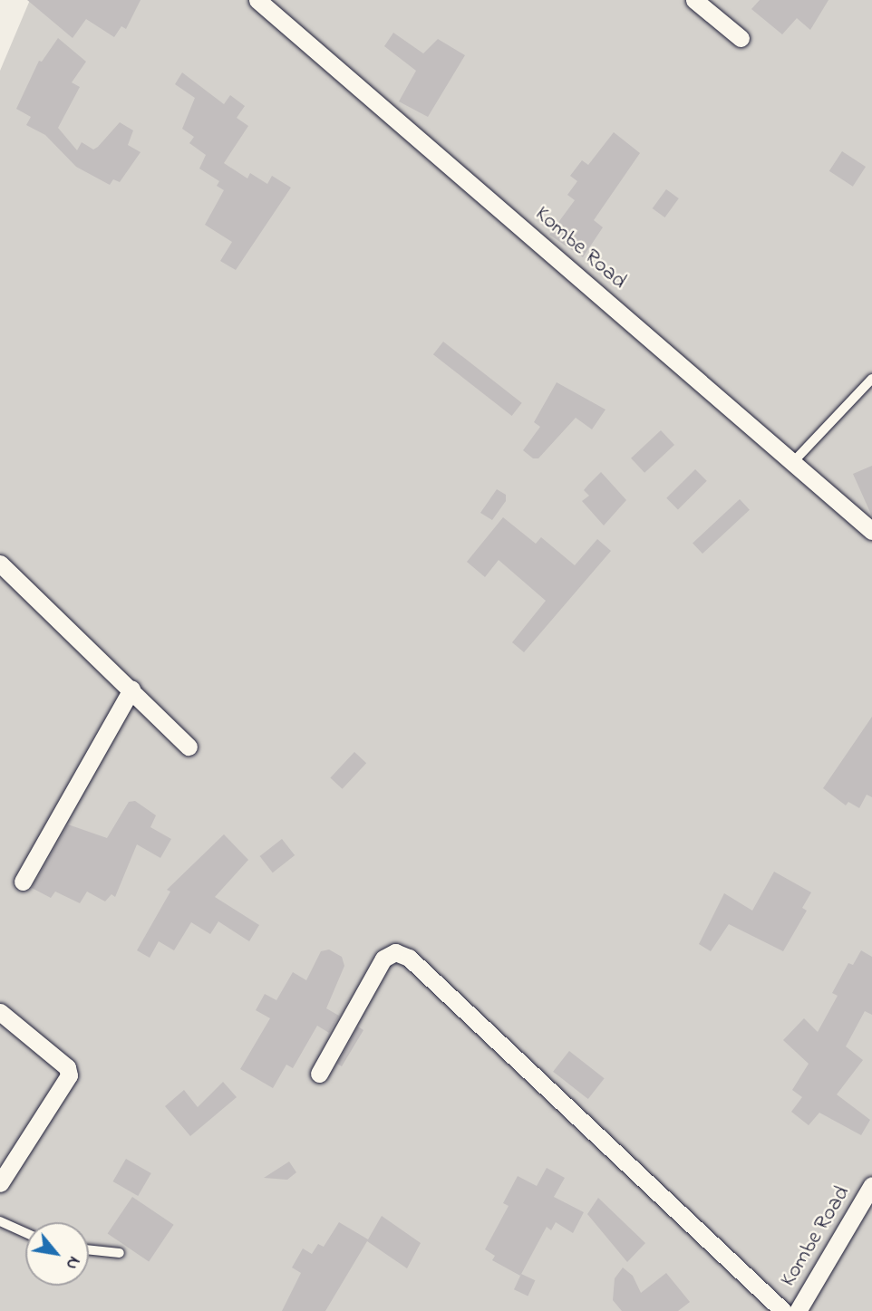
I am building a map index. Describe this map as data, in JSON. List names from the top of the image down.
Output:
{
  "streets": {
    "street": ["Kombe Road"]
  },
  "north": "bottom right"
}
